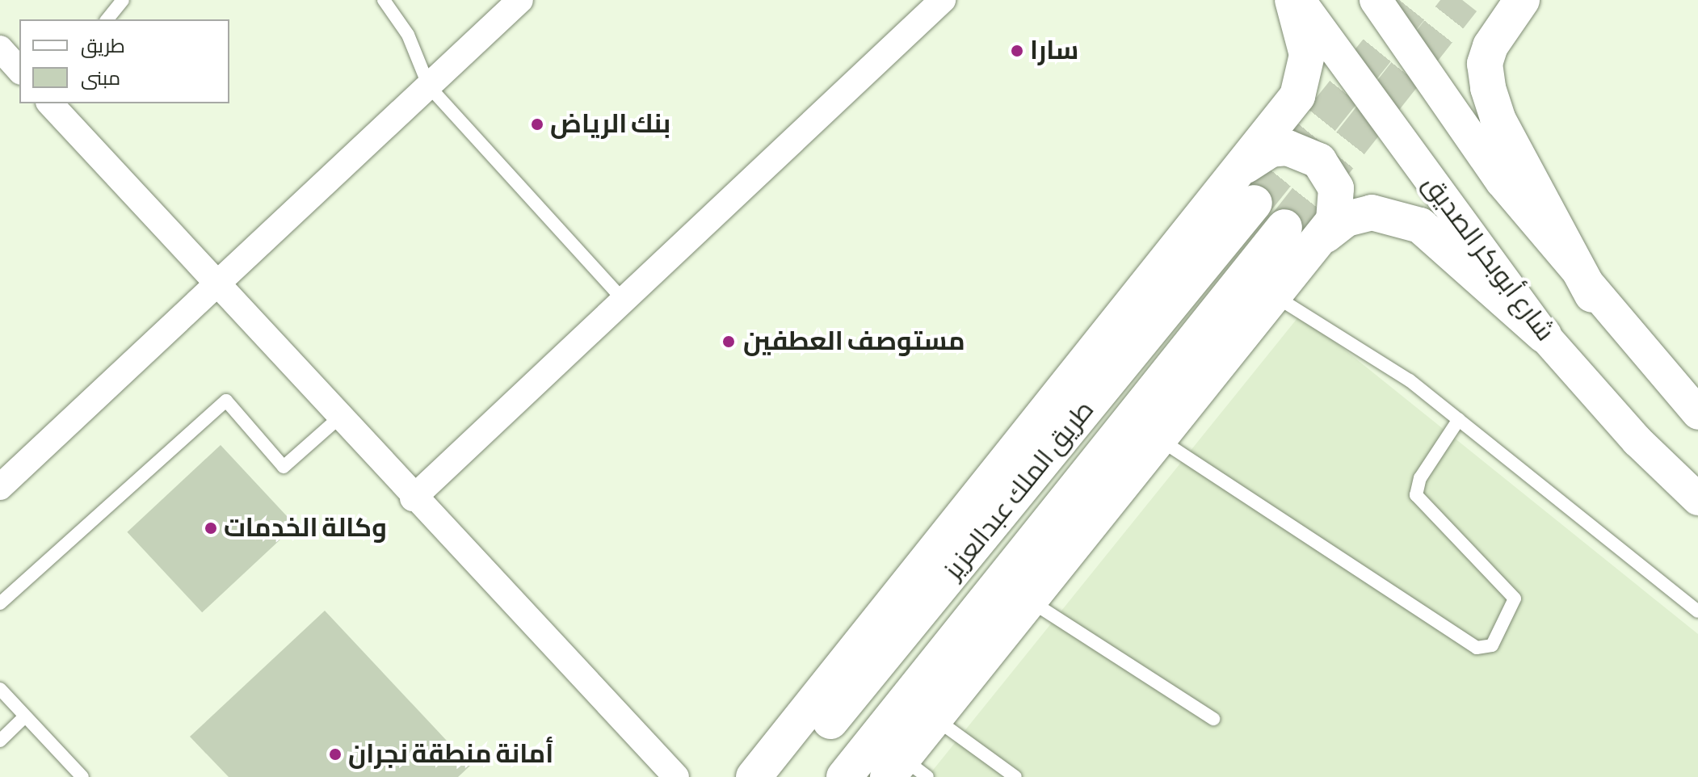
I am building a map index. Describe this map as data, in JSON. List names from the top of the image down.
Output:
{
  "streets": {
    "main road": ["طريق الملك عبدالعزيز"],
    "street": ["شارع أبوبكر الصديق"]
  },
  "places": [
    "سارا",
    "بنك الرياض",
    "مستوصف العطفين",
    "وكالة الخدمات",
    "أمانة منطقة نجران"
  ],
  "legend": ["طريق", "مبنى"]
}
